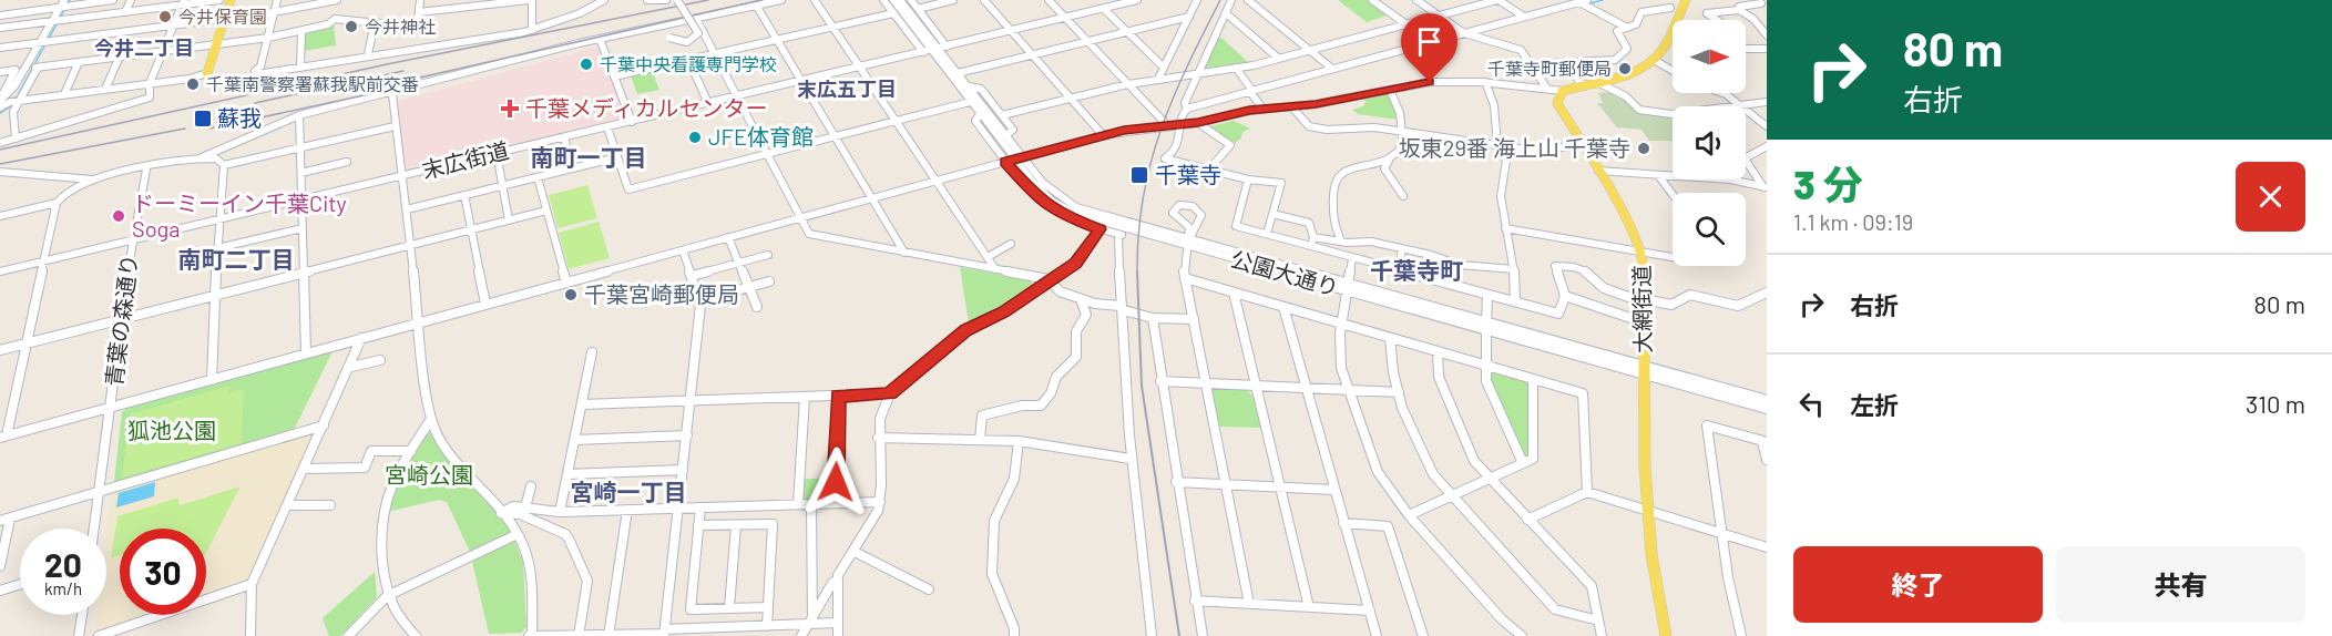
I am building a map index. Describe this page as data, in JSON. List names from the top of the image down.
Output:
{
  "streets": {
    "main road": ["大網街道"],
    "street": ["末広街道", "公園大通り", "青葉の森通り"]
  },
  "crossings": [
    ["末広街道", "公園大通り"],
    ["末広街道", "青葉の森通り"],
    ["公園大通り", "大網街道"]
  ],
  "districts": [
    "今井二丁目",
    "末広五丁目",
    "南町一丁目",
    "南町二丁目",
    "千葉寺町",
    "宮崎一丁目"
  ],
  "parks": ["狐池公園", "宮崎公園"],
  "places": {
    "other": [
      "今井保育園",
      "今井神社",
      "千葉中央看護専門学校",
      "千葉寺町郵便局",
      "千葉南警察署蘇我駅前交番",
      "JFE体育館",
      "坂東29番 海上山 千葉寺",
      "ドーミーイン千葉City Soga",
      "千葉宮崎郵便局"
    ],
    "health": ["千葉メディカルセンター"],
    "transit": ["蘇我", "千葉寺"]
  },
  "north": "right",
  "page": {
    "turn": ["80 m", "右折"],
    "heading": ["3 分", "1.1 km · 09:19"],
    "list": [
      {
        "name": "右折",
        "value": "80 m"
      },
      {
        "name": "左折",
        "value": "310 m"
      }
    ],
    "speed": "20 km/h",
    "limit": "30",
    "buttons": ["終了", "共有"]
  }
}
